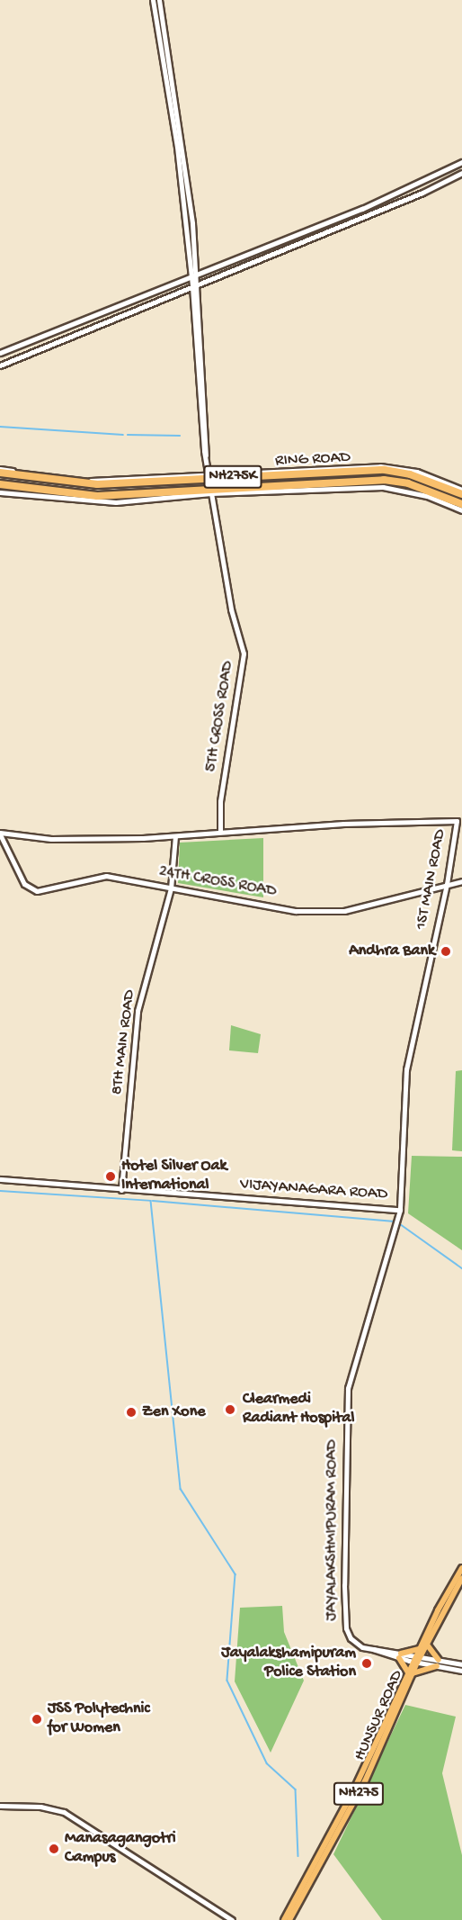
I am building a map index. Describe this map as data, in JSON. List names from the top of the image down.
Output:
{
  "streets": {
    "highway": ["RING ROAD", "NH275K"],
    "main road": ["HUNSUR ROAD", "NH275"],
    "street": [
      "5TH CROSS ROAD",
      "1ST MAIN ROAD",
      "24TH CROSS ROAD",
      "8TH MAIN ROAD",
      "VIJAYANAGARA ROAD",
      "JAYALAKSHMIPURAM ROAD"
    ]
  },
  "crossings": [
    ["RING ROAD", "5TH CROSS ROAD"],
    ["5TH CROSS ROAD", "1ST MAIN ROAD"],
    ["1ST MAIN ROAD", "24TH CROSS ROAD"],
    ["1ST MAIN ROAD", "VIJAYANAGARA ROAD"],
    ["1ST MAIN ROAD", "JAYALAKSHMIPURAM ROAD"],
    ["24TH CROSS ROAD", "8TH MAIN ROAD"],
    ["8TH MAIN ROAD", "VIJAYANAGARA ROAD"],
    ["VIJAYANAGARA ROAD", "JAYALAKSHMIPURAM ROAD"],
    ["JAYALAKSHMIPURAM ROAD", "HUNSUR ROAD"]
  ],
  "places": [
    "Andhra Bank",
    "Hotel Silver Oak International",
    "Clearmedi Radiant Hospital",
    "Zen Xone",
    "Jayalakshamipuram Police Station",
    "JSS Polytechnic for Women",
    "Manasagangotri Campus"
  ]
}
